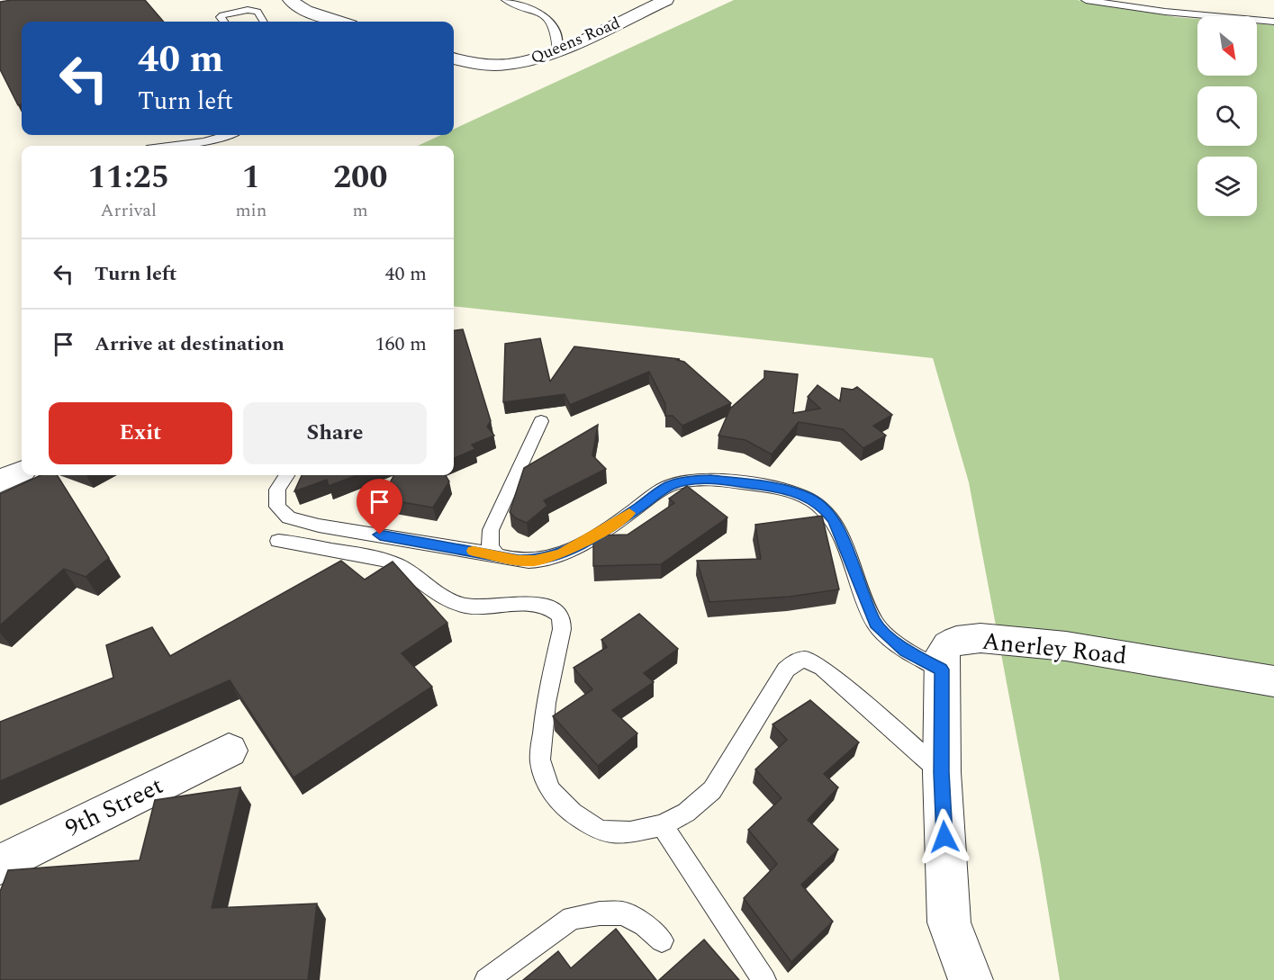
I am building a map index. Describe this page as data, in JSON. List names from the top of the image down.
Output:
{
  "streets": {
    "street": ["Queens Road", "Anerley Road", "9th Street"]
  },
  "north": "bottom right",
  "page": {
    "turn": ["40 m", "Turn left"],
    "eta": [
      "11:25",
      "Arrival",
      "1",
      "min",
      "200",
      "m"
    ],
    "list": [
      {
        "name": "Turn left",
        "value": "40 m"
      },
      {
        "name": "Arrive at destination",
        "value": "160 m"
      }
    ],
    "buttons": ["Exit", "Share"]
  }
}
